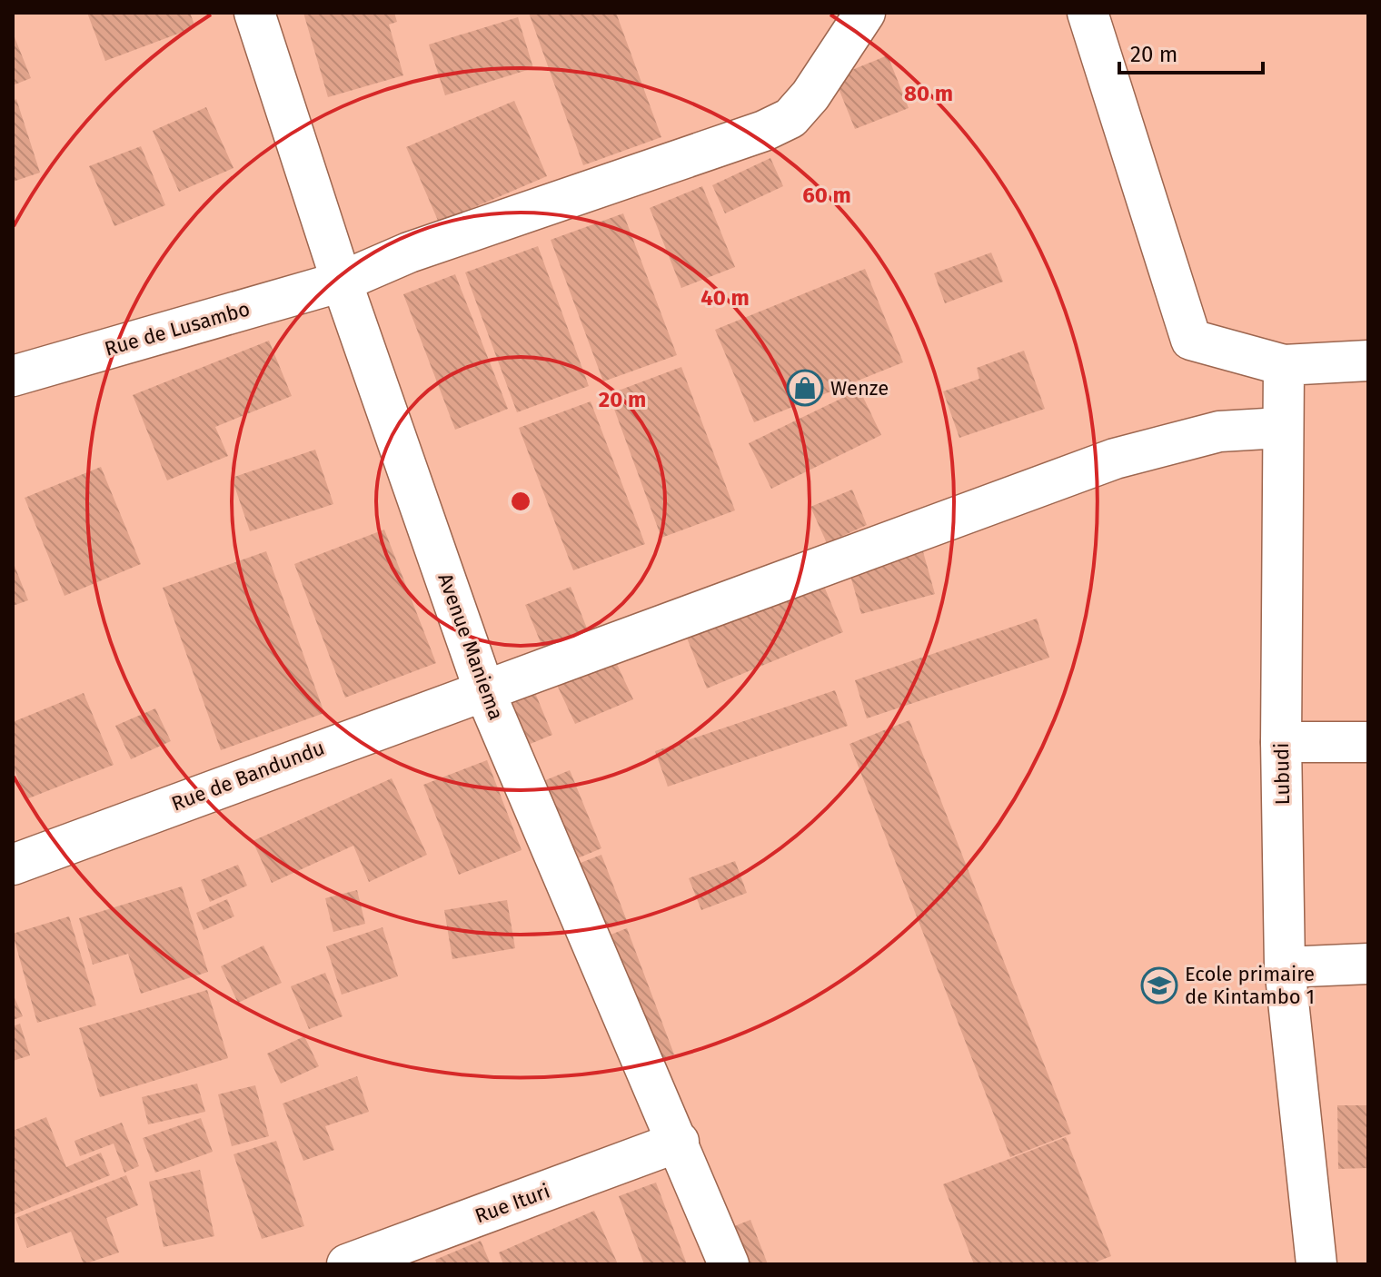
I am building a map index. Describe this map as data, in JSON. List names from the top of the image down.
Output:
{
  "streets": {
    "street": [
      "Rue de Lusambo",
      "Avenue Maniema",
      "Lubudi",
      "Rue de Bandundu",
      "Rue Ituri"
    ]
  },
  "crossings": [
    ["Rue de Lusambo", "Avenue Maniema"],
    ["Avenue Maniema", "Rue de Bandundu"],
    ["Avenue Maniema", "Rue Ituri"],
    ["Lubudi", "Rue de Bandundu"]
  ],
  "places": {
    "shop": ["Wenze"],
    "school or university": ["Ecole primaire de Kintambo 1"]
  },
  "scale_bar": "20 m",
  "rings": [
    "80 m",
    "60 m",
    "40 m",
    "20 m"
  ]
}
